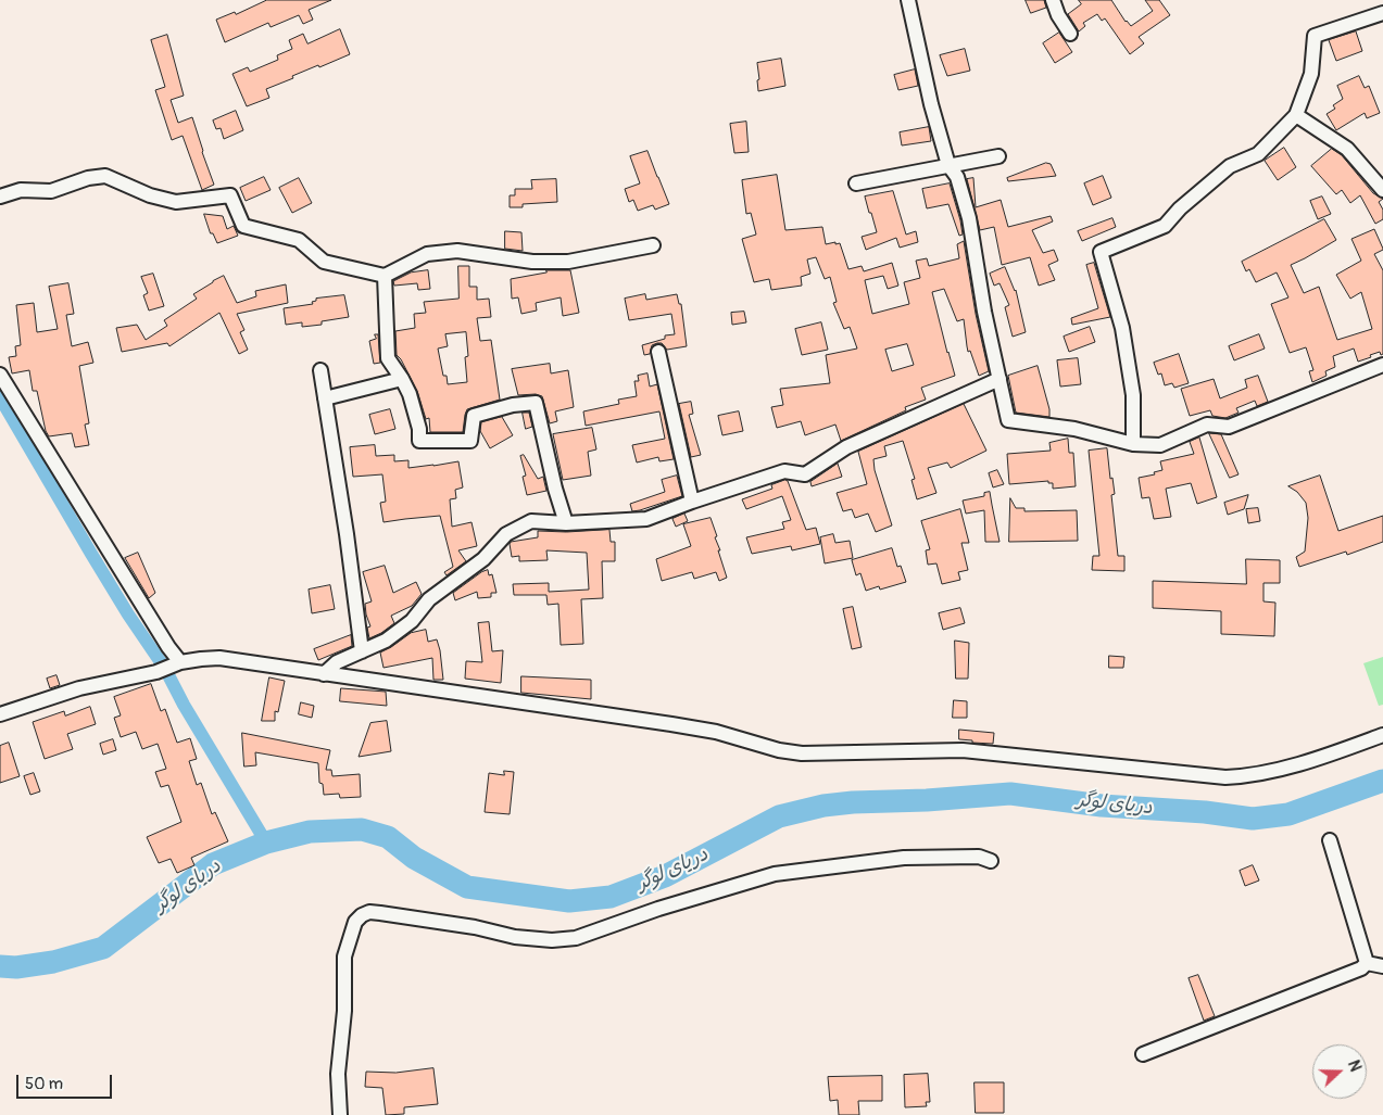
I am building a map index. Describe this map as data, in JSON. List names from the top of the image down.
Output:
{
  "water": ["دریای لوگر"],
  "scale_bar": "50 m",
  "north": "right"
}
